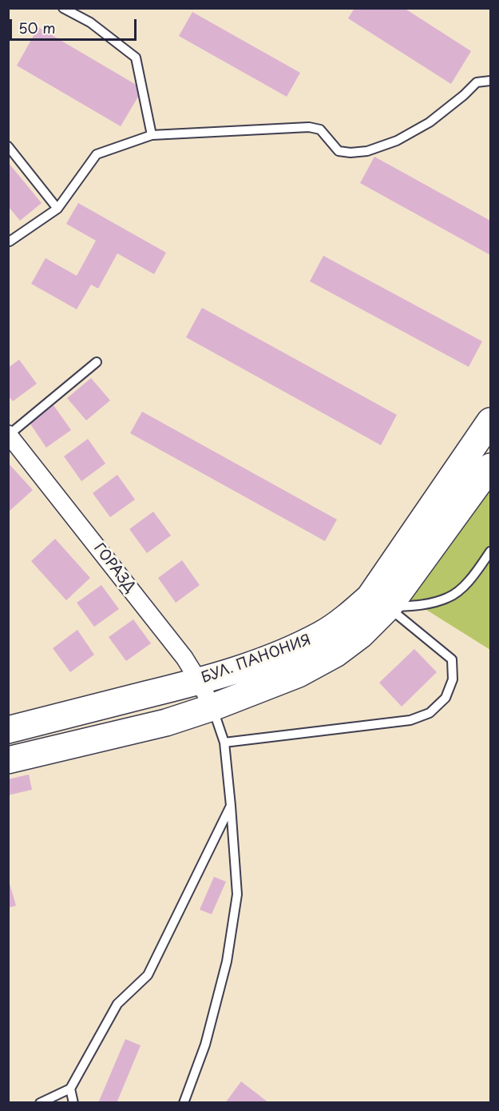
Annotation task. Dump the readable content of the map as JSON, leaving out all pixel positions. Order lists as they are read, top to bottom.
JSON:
{
  "streets": {
    "main road": ["БУЛ. ПАНОНИЯ"],
    "street": ["ГОРАЗД"]
  },
  "crossings": [
    ["ГОРАЗД", "БУЛ. ПАНОНИЯ"]
  ],
  "scale_bar": "50 m"
}
